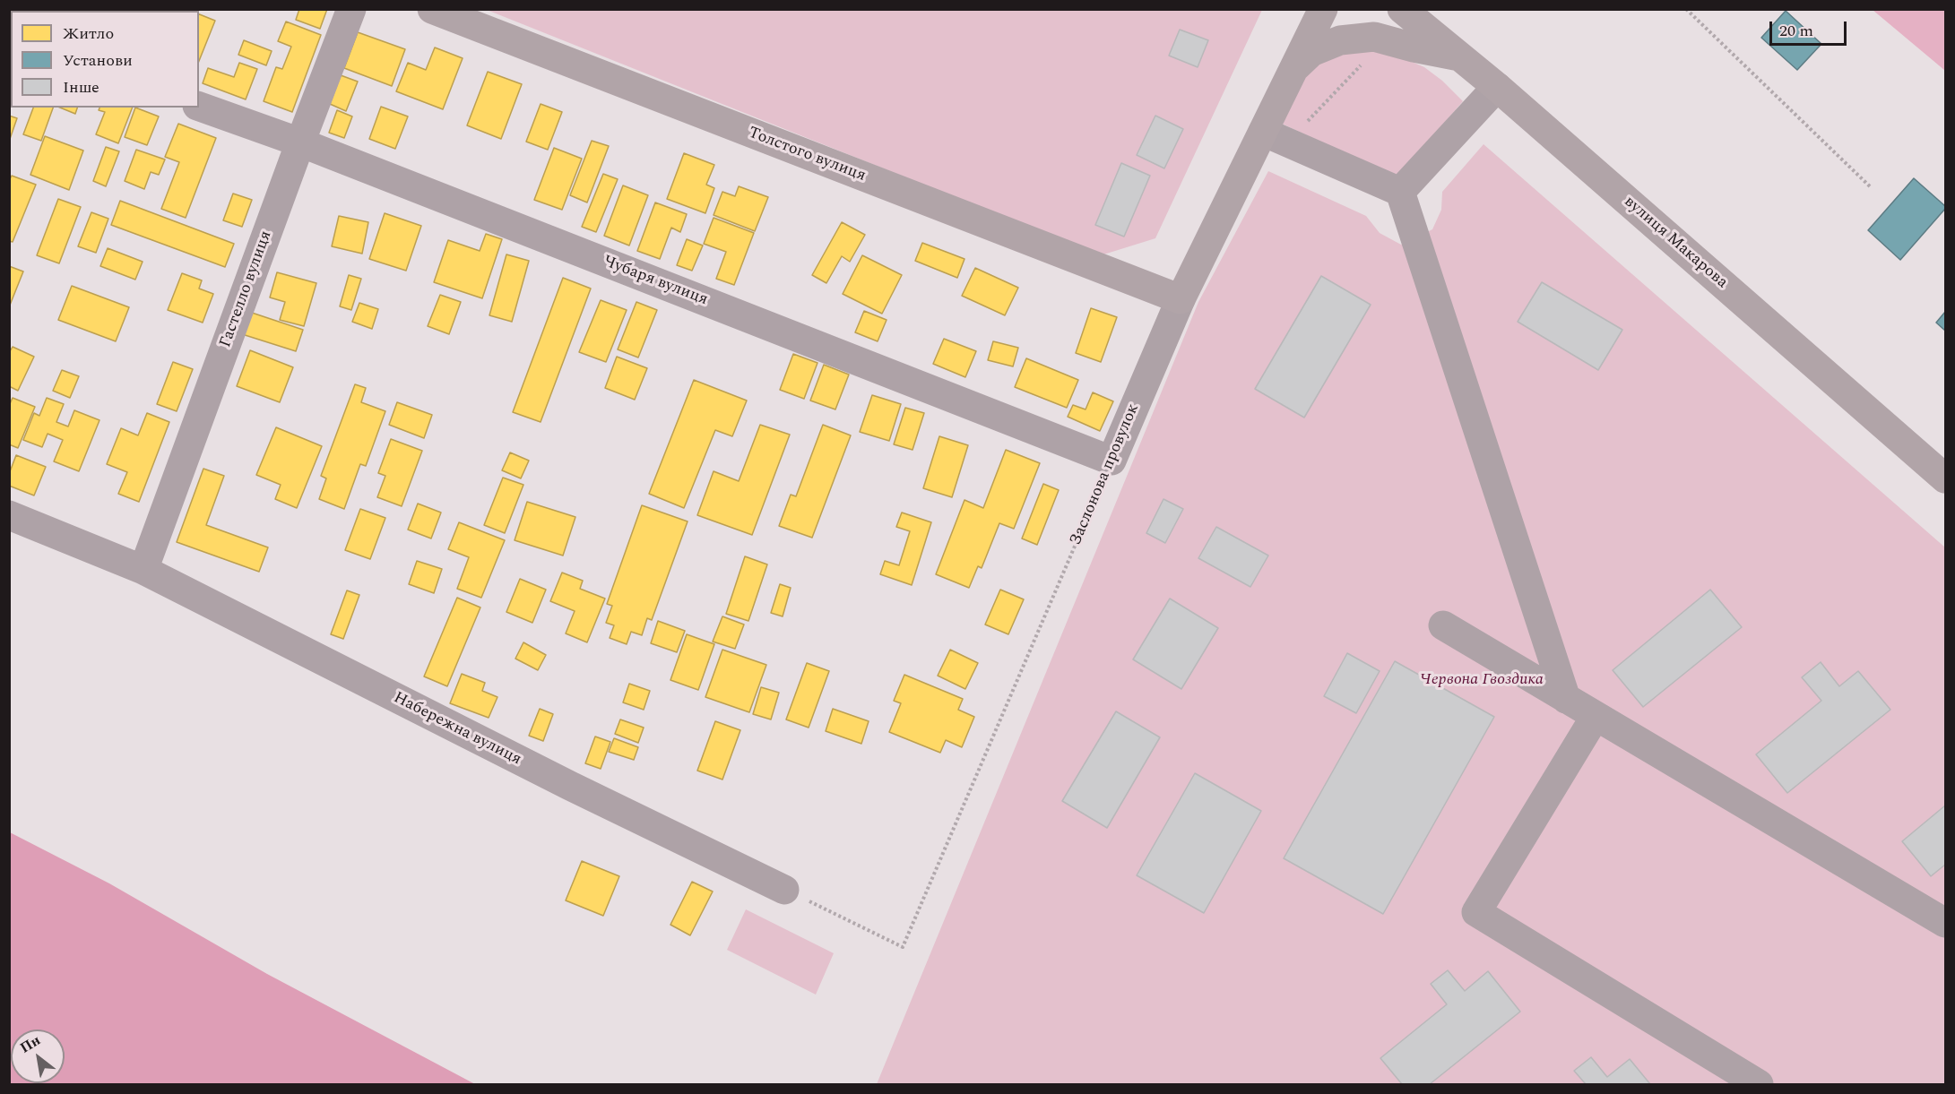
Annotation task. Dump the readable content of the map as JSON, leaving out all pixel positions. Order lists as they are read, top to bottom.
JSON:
{
  "streets": {
    "main road": ["Толстого вулиця", "вулиця Макарова", "Заслонова провулок"],
    "street": ["Чубаря вулиця", "Гастелло вулиця", "Набережна вулиця"]
  },
  "crossings": [
    ["Толстого вулиця", "Заслонова провулок"],
    ["Чубаря вулиця", "Гастелло вулиця"],
    ["Чубаря вулиця", "Заслонова провулок"],
    ["Гастелло вулиця", "Набережна вулиця"],
    ["Заслонова провулок", "Набережна вулиця"]
  ],
  "parks": ["Червона Гвоздика"],
  "legend": ["Житло", "Установи", "Інше"],
  "scale_bar": "20 m",
  "north": "top left"
}
